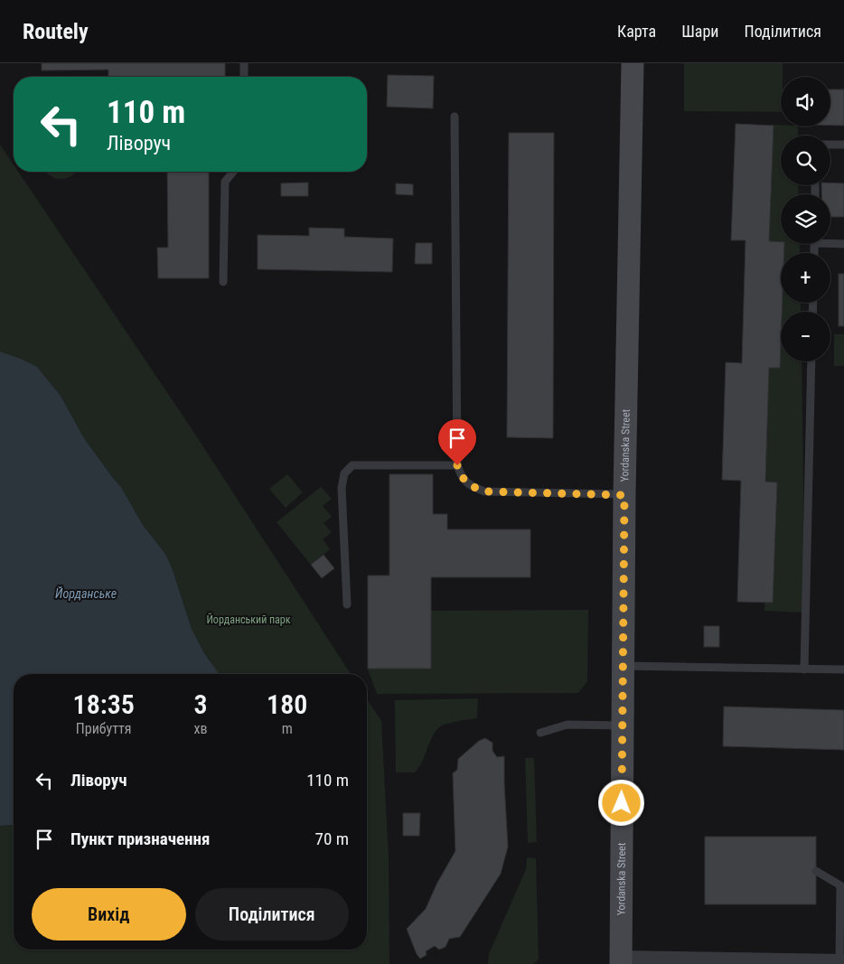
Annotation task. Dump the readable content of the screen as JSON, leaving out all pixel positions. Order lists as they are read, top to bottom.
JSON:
{
  "streets": {
    "main road": ["Yordanska Street"]
  },
  "water": ["Йорданське"],
  "parks": ["Йорданський парк"],
  "page": {
    "header": "Routely",
    "nav": ["Карта", "Шари", "Поділитися"],
    "map_buttons": ["+", "−"],
    "turn": ["110 m", "Ліворуч"],
    "eta": [
      "18:35",
      "Прибуття",
      "3",
      "хв",
      "180",
      "m"
    ],
    "list": [
      {
        "name": "Ліворуч",
        "value": "110 m"
      },
      {
        "name": "Пункт призначення",
        "value": "70 m"
      }
    ],
    "buttons": ["Вихід", "Поділитися"]
  }
}
